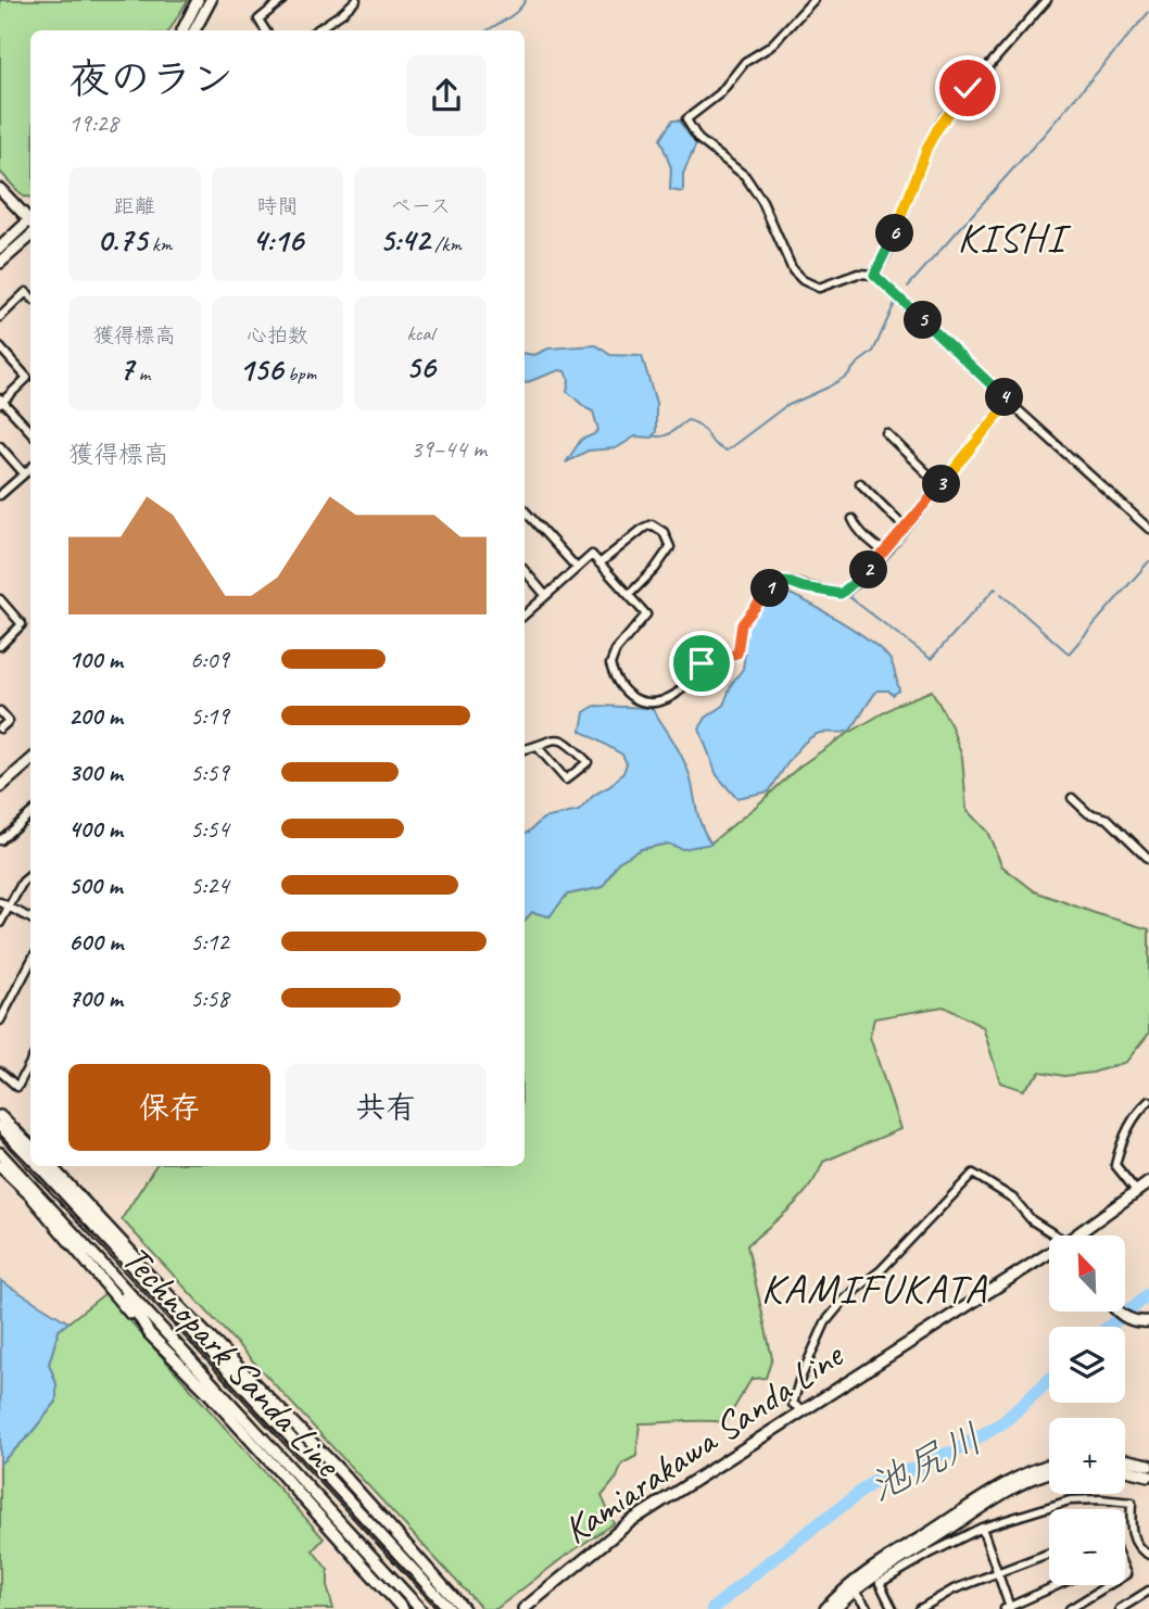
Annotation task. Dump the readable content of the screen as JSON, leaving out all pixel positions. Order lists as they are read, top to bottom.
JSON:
{
  "streets": {
    "main road": ["Technopark Sanda Line", "Kamiarakawa Sanda Line"]
  },
  "districts": ["KISHI", "KAMIFUKATA"],
  "water": ["池尻川"],
  "north": "top left",
  "page": {
    "heading": ["夜のラン", "19:28"],
    "stats": [
      ["距離", "0.75 km"],
      ["時間", "4:16"],
      ["ペース", "5:42 /km"],
      ["獲得標高", "7 m"],
      ["心拍数", "156 bpm"],
      ["kcal", "56"]
    ],
    "pins": [
      "6",
      "5",
      "4",
      "3",
      "2",
      "1"
    ],
    "chart": ["獲得標高", "39–44 m"],
    "list": [
      {
        "name": "100 m",
        "note": "6:09"
      },
      {
        "name": "200 m",
        "note": "5:19"
      },
      {
        "name": "300 m",
        "note": "5:59"
      },
      {
        "name": "400 m",
        "note": "5:54"
      },
      {
        "name": "500 m",
        "note": "5:24"
      },
      {
        "name": "600 m",
        "note": "5:12"
      },
      {
        "name": "700 m",
        "note": "5:58"
      }
    ],
    "buttons": ["保存", "共有"],
    "map_buttons": ["+", "−"]
  }
}
